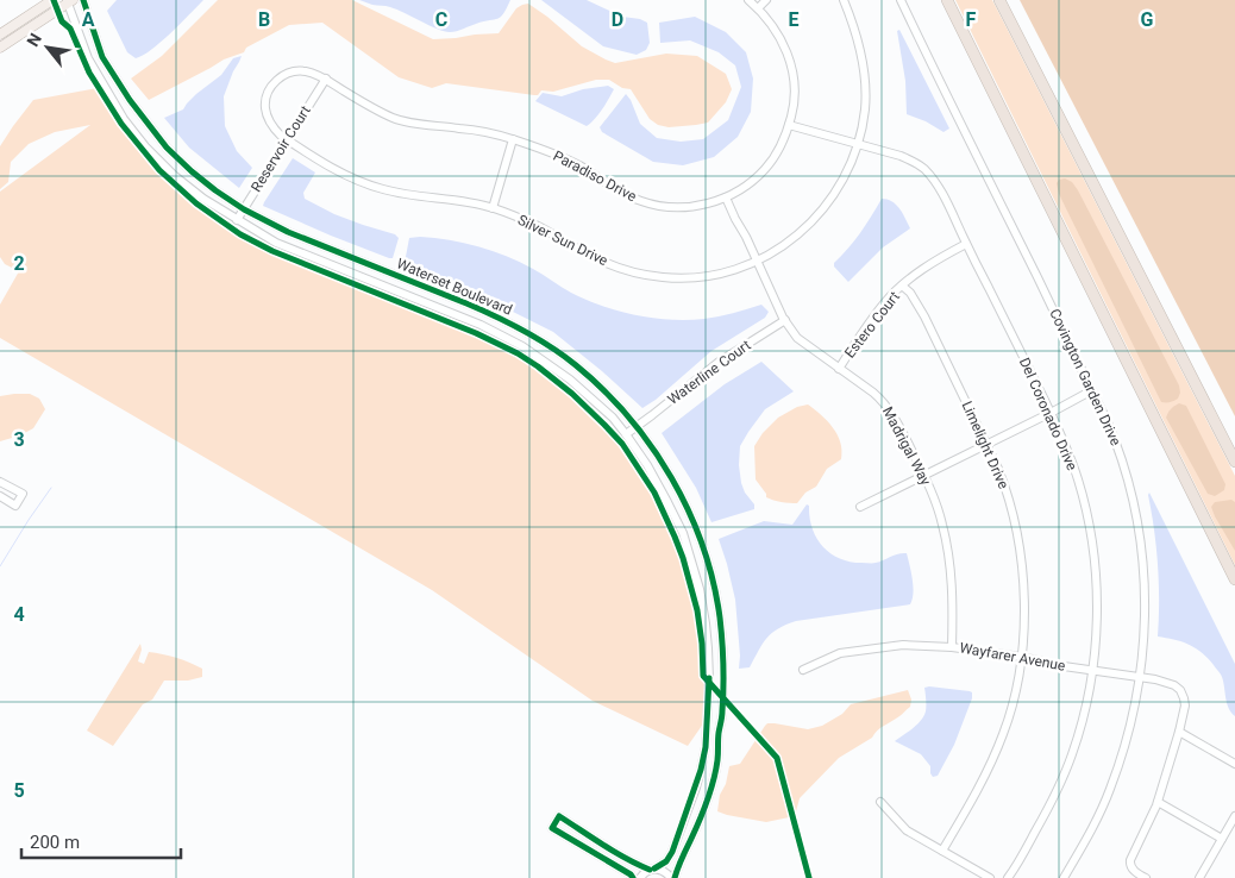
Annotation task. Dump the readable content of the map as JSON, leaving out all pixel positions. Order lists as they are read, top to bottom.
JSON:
{
  "streets": {
    "street": [
      "Reservoir Court",
      "Paradiso Drive",
      "Silver Sun Drive",
      "Waterset Boulevard",
      "Estero Court",
      "Waterline Court",
      "Covington Garden Drive",
      "Del Coronado Drive",
      "Limelight Drive",
      "Madrigal Way",
      "Wayfarer Avenue"
    ]
  },
  "crossings": [
    ["Reservoir Court", "Paradiso Drive"],
    ["Reservoir Court", "Silver Sun Drive"],
    ["Reservoir Court", "Waterset Boulevard"],
    ["Paradiso Drive", "Silver Sun Drive"],
    ["Paradiso Drive", "Del Coronado Drive"],
    ["Paradiso Drive", "Madrigal Way"],
    ["Silver Sun Drive", "Del Coronado Drive"],
    ["Silver Sun Drive", "Madrigal Way"],
    ["Waterset Boulevard", "Waterline Court"],
    ["Estero Court", "Del Coronado Drive"],
    ["Estero Court", "Limelight Drive"],
    ["Estero Court", "Madrigal Way"],
    ["Waterline Court", "Madrigal Way"],
    ["Covington Garden Drive", "Wayfarer Avenue"],
    ["Del Coronado Drive", "Wayfarer Avenue"],
    ["Limelight Drive", "Wayfarer Avenue"],
    ["Madrigal Way", "Wayfarer Avenue"]
  ],
  "scale_bar": "200 m",
  "north": "top left",
  "grid": {
    "columns": [
      "A",
      "B",
      "C",
      "D",
      "E",
      "F",
      "G"
    ],
    "rows": [
      "2",
      "3",
      "4",
      "5"
    ]
  }
}
